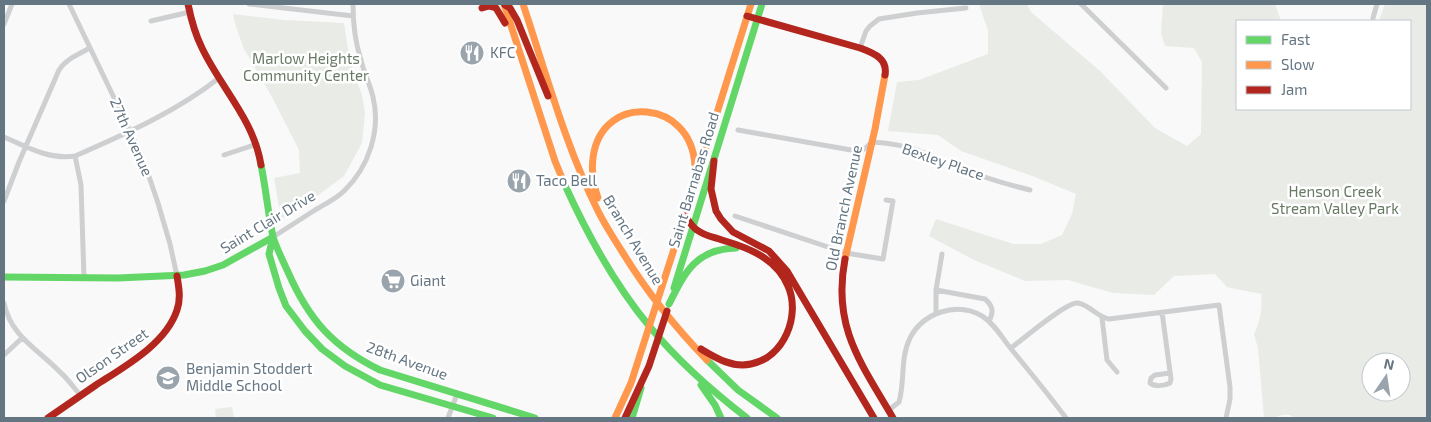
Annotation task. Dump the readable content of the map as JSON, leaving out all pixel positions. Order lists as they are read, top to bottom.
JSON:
{
  "streets": {
    "main road": [
      "Saint Barnabas Road",
      "Old Branch Avenue",
      "Saint Clair Drive",
      "Branch Avenue",
      "Olson Street",
      "28th Avenue"
    ],
    "street": ["27th Avenue", "Bexley Place"]
  },
  "crossings": [
    ["27th Avenue", "Saint Clair Drive"],
    ["27th Avenue", "Olson Street"],
    ["Bexley Place", "Old Branch Avenue"],
    ["Saint Clair Drive", "Olson Street"],
    ["Saint Clair Drive", "28th Avenue"]
  ],
  "parks": ["Marlow Heights Community Center", "Henson Creek Stream Valley Park"],
  "places": {
    "restaurant": ["KFC", "Taco Bell"],
    "supermarket": ["Giant"],
    "school or university": ["Benjamin Stoddert Middle School"]
  },
  "legend": ["Fast", "Slow", "Jam"],
  "north": "top"
}
